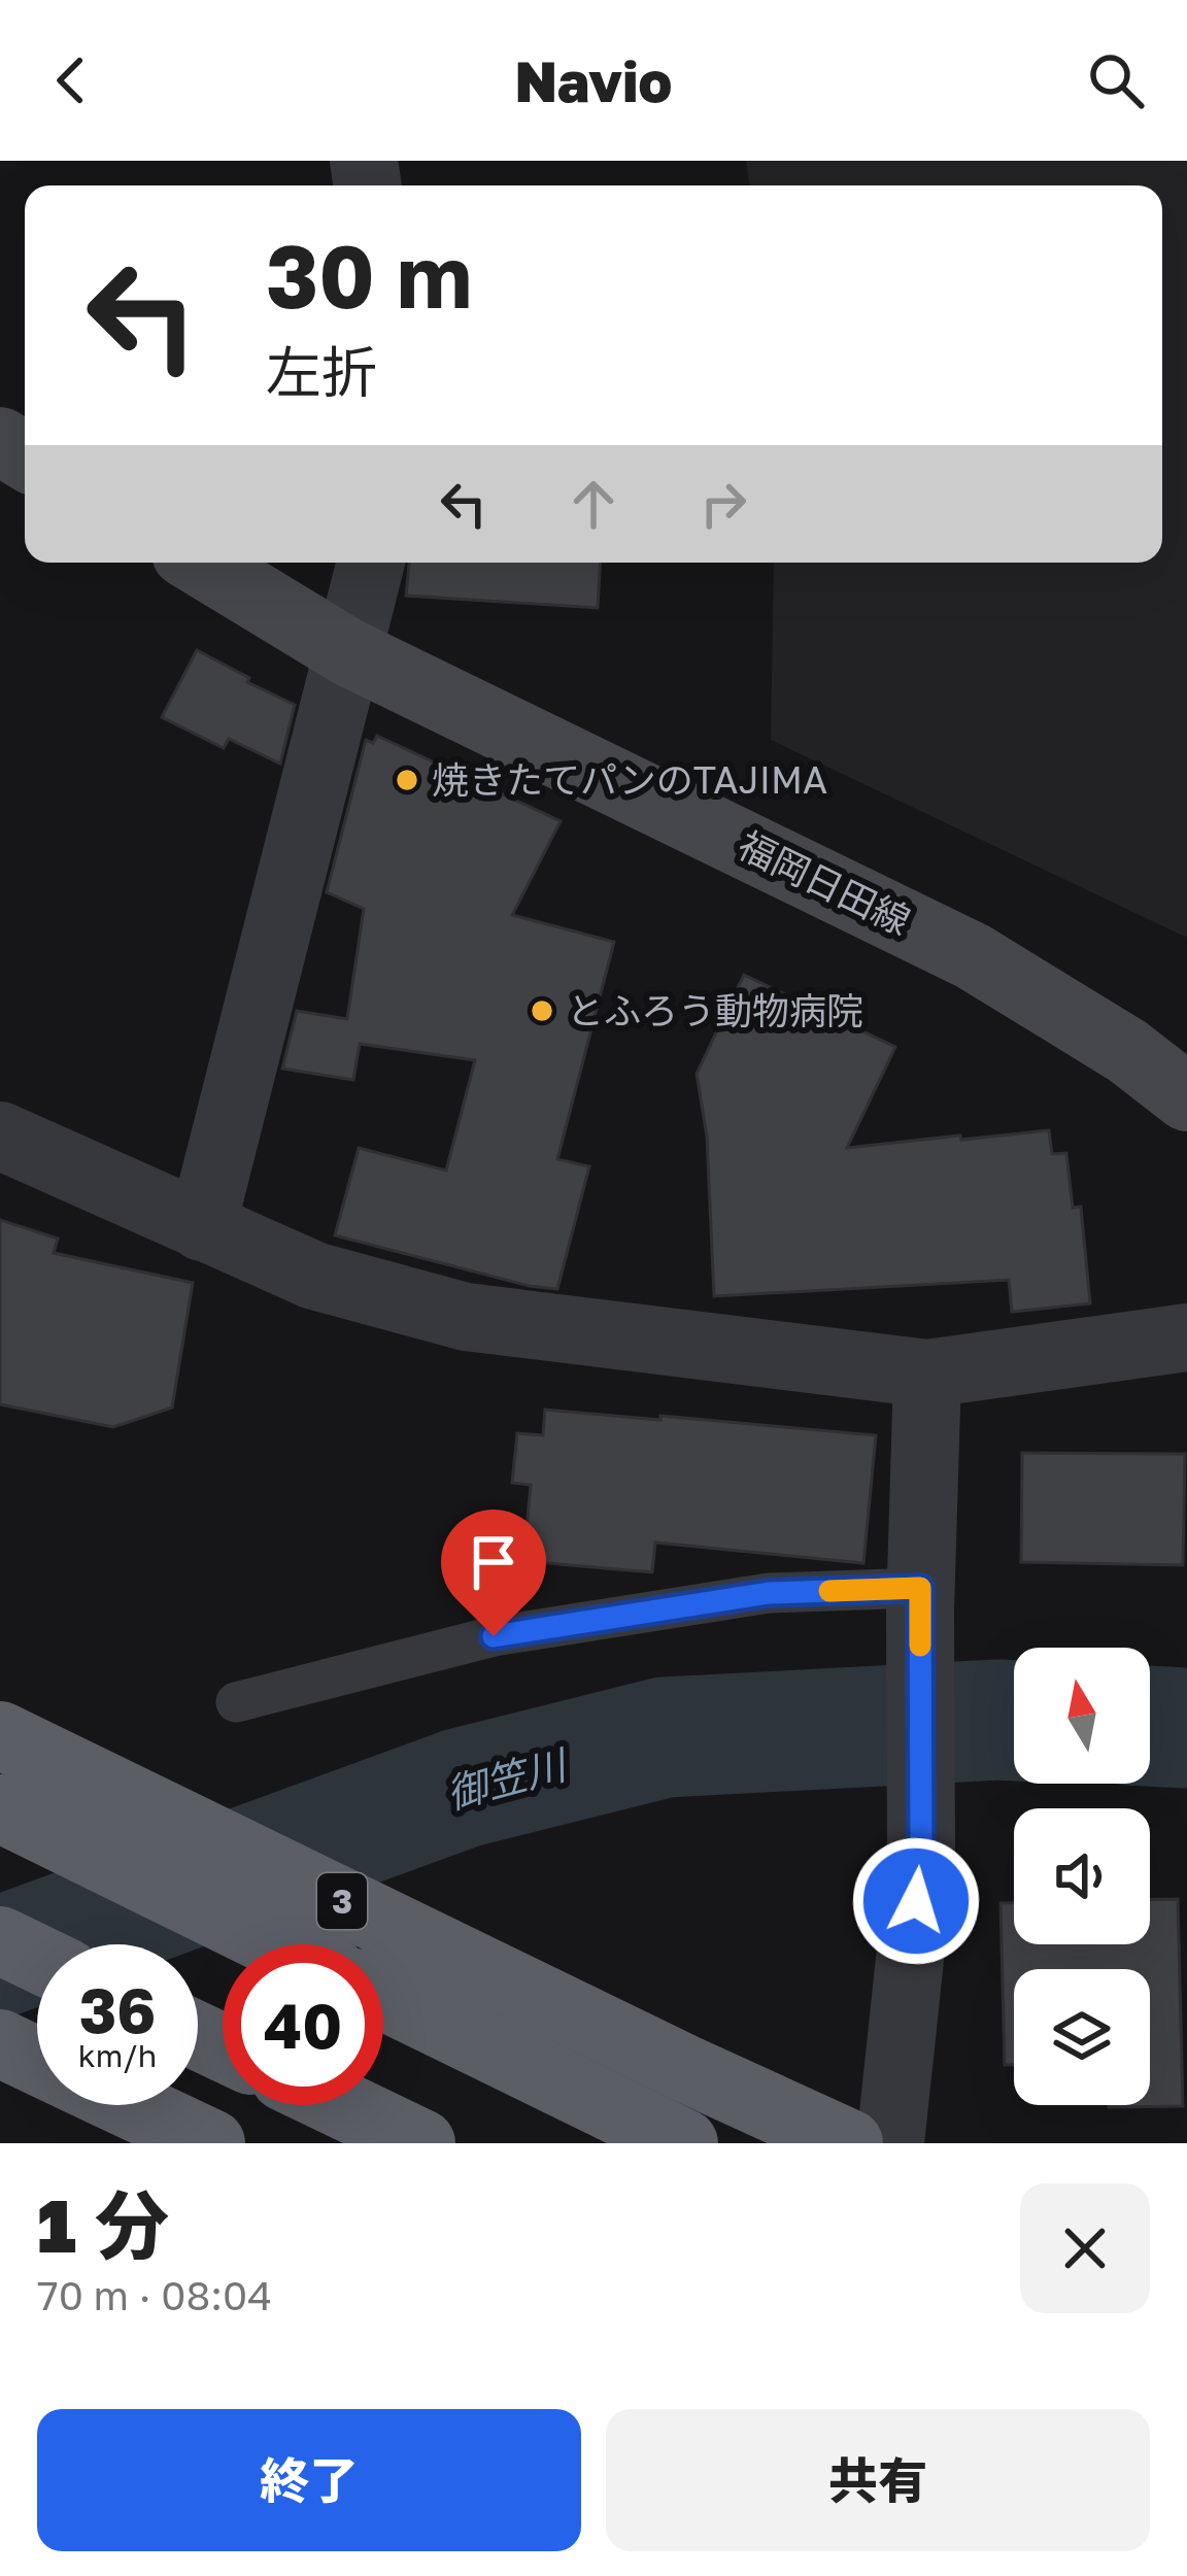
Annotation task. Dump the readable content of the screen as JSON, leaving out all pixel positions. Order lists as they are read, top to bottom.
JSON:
{
  "streets": {
    "highway": ["3"],
    "main road": ["福岡日田線"]
  },
  "water": ["御笠川"],
  "places": ["焼きたてパンのTAJIMA", "とふろう動物病院"],
  "north": "top",
  "page": {
    "header": "Navio",
    "turn": ["30 m", "左折"],
    "speed": "36 km/h",
    "limit": "40",
    "heading": ["1 分", "70 m · 08:04"],
    "buttons": ["終了", "共有"]
  }
}
